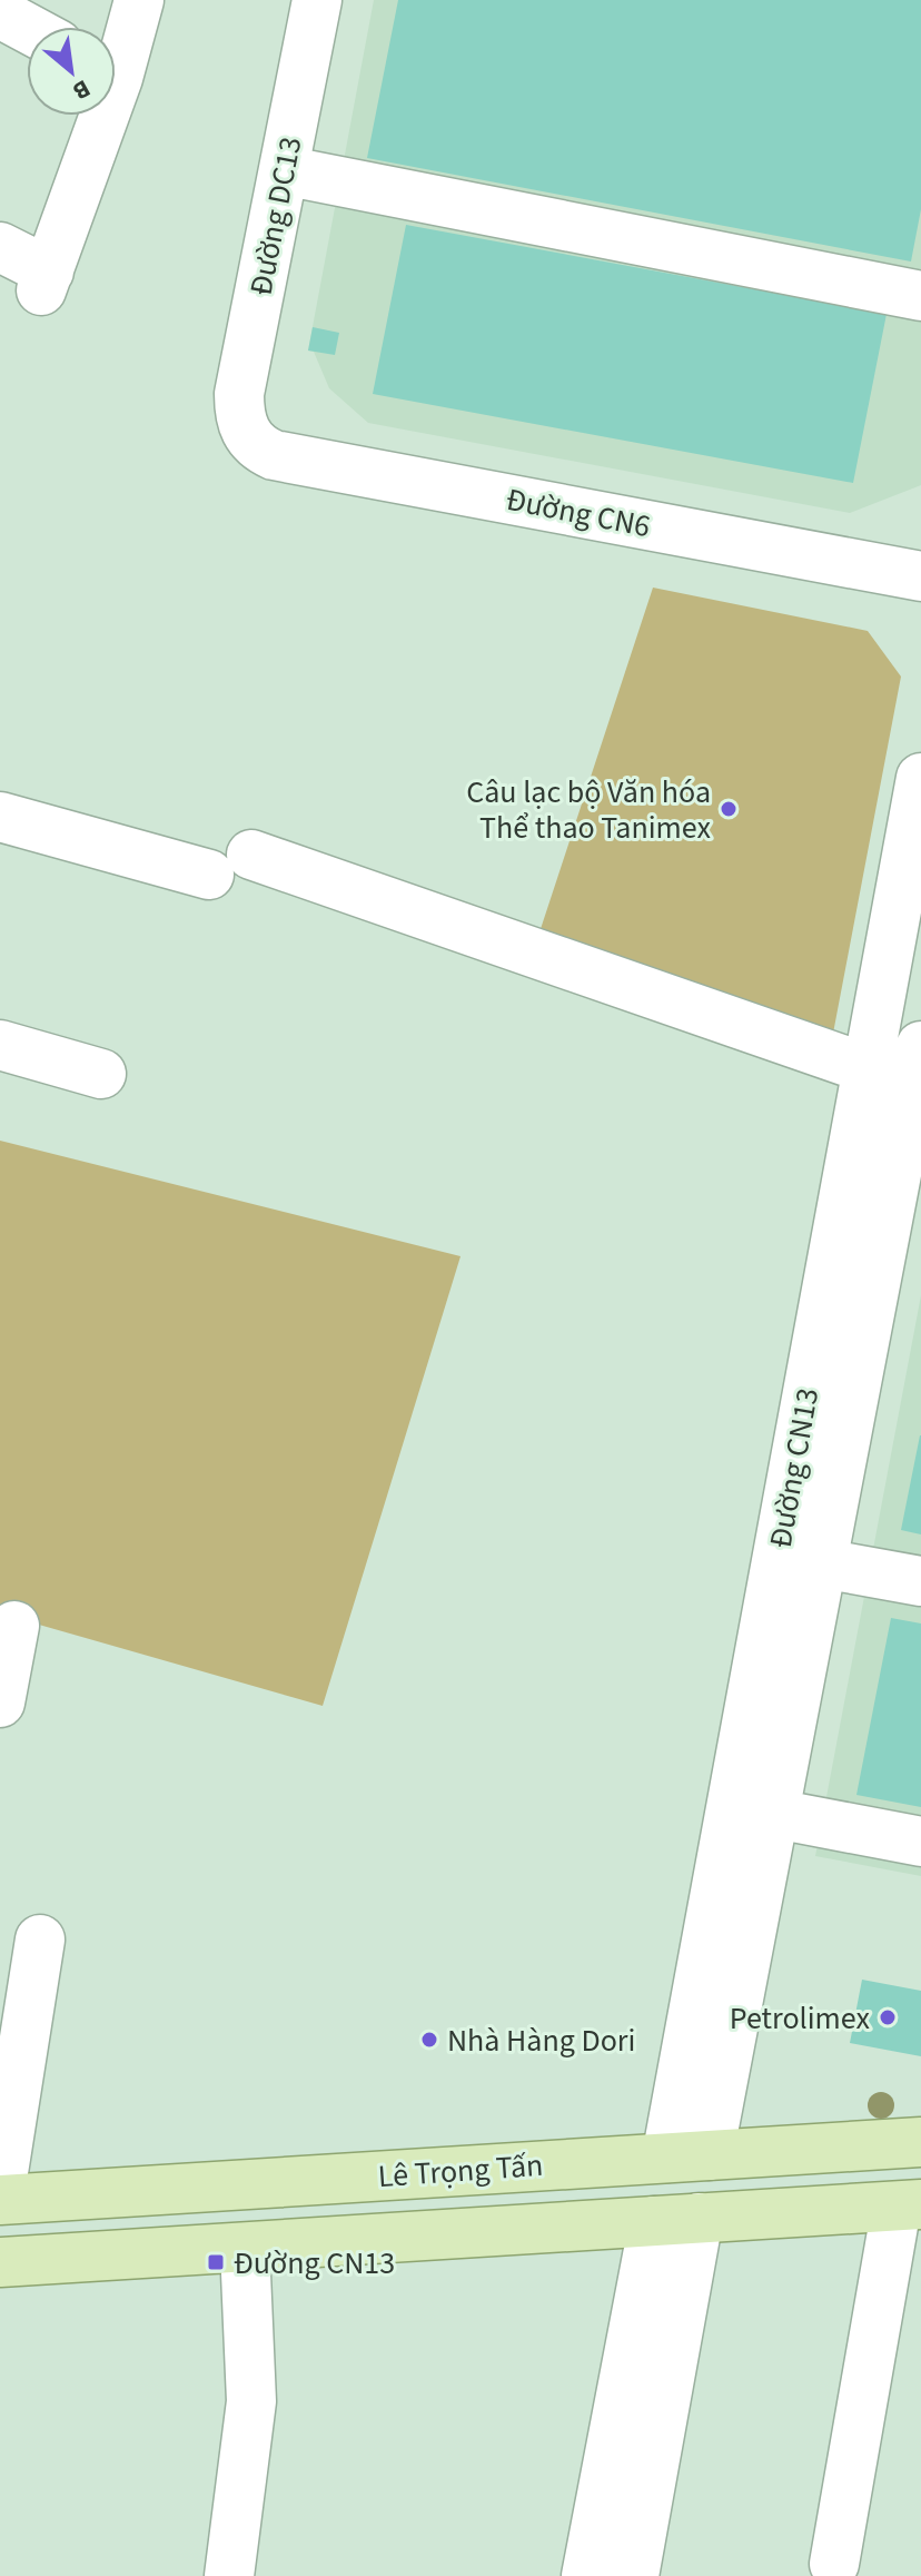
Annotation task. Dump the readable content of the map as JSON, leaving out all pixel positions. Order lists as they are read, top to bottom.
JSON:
{
  "streets": {
    "main road": ["Lê Trọng Tấn"],
    "street": ["Đường DC13", "Đường CN6", "Đường CN13"]
  },
  "crossings": [
    ["Đường DC13", "Đường CN6"],
    ["Đường CN13", "Lê Trọng Tấn"]
  ],
  "places": {
    "other": ["Câu lạc bộ Văn hóa Thể thao Tanimex", "Petrolimex", "Nhà Hàng Dori"],
    "transit": ["Đường CN13"]
  },
  "north": "bottom right"
}
